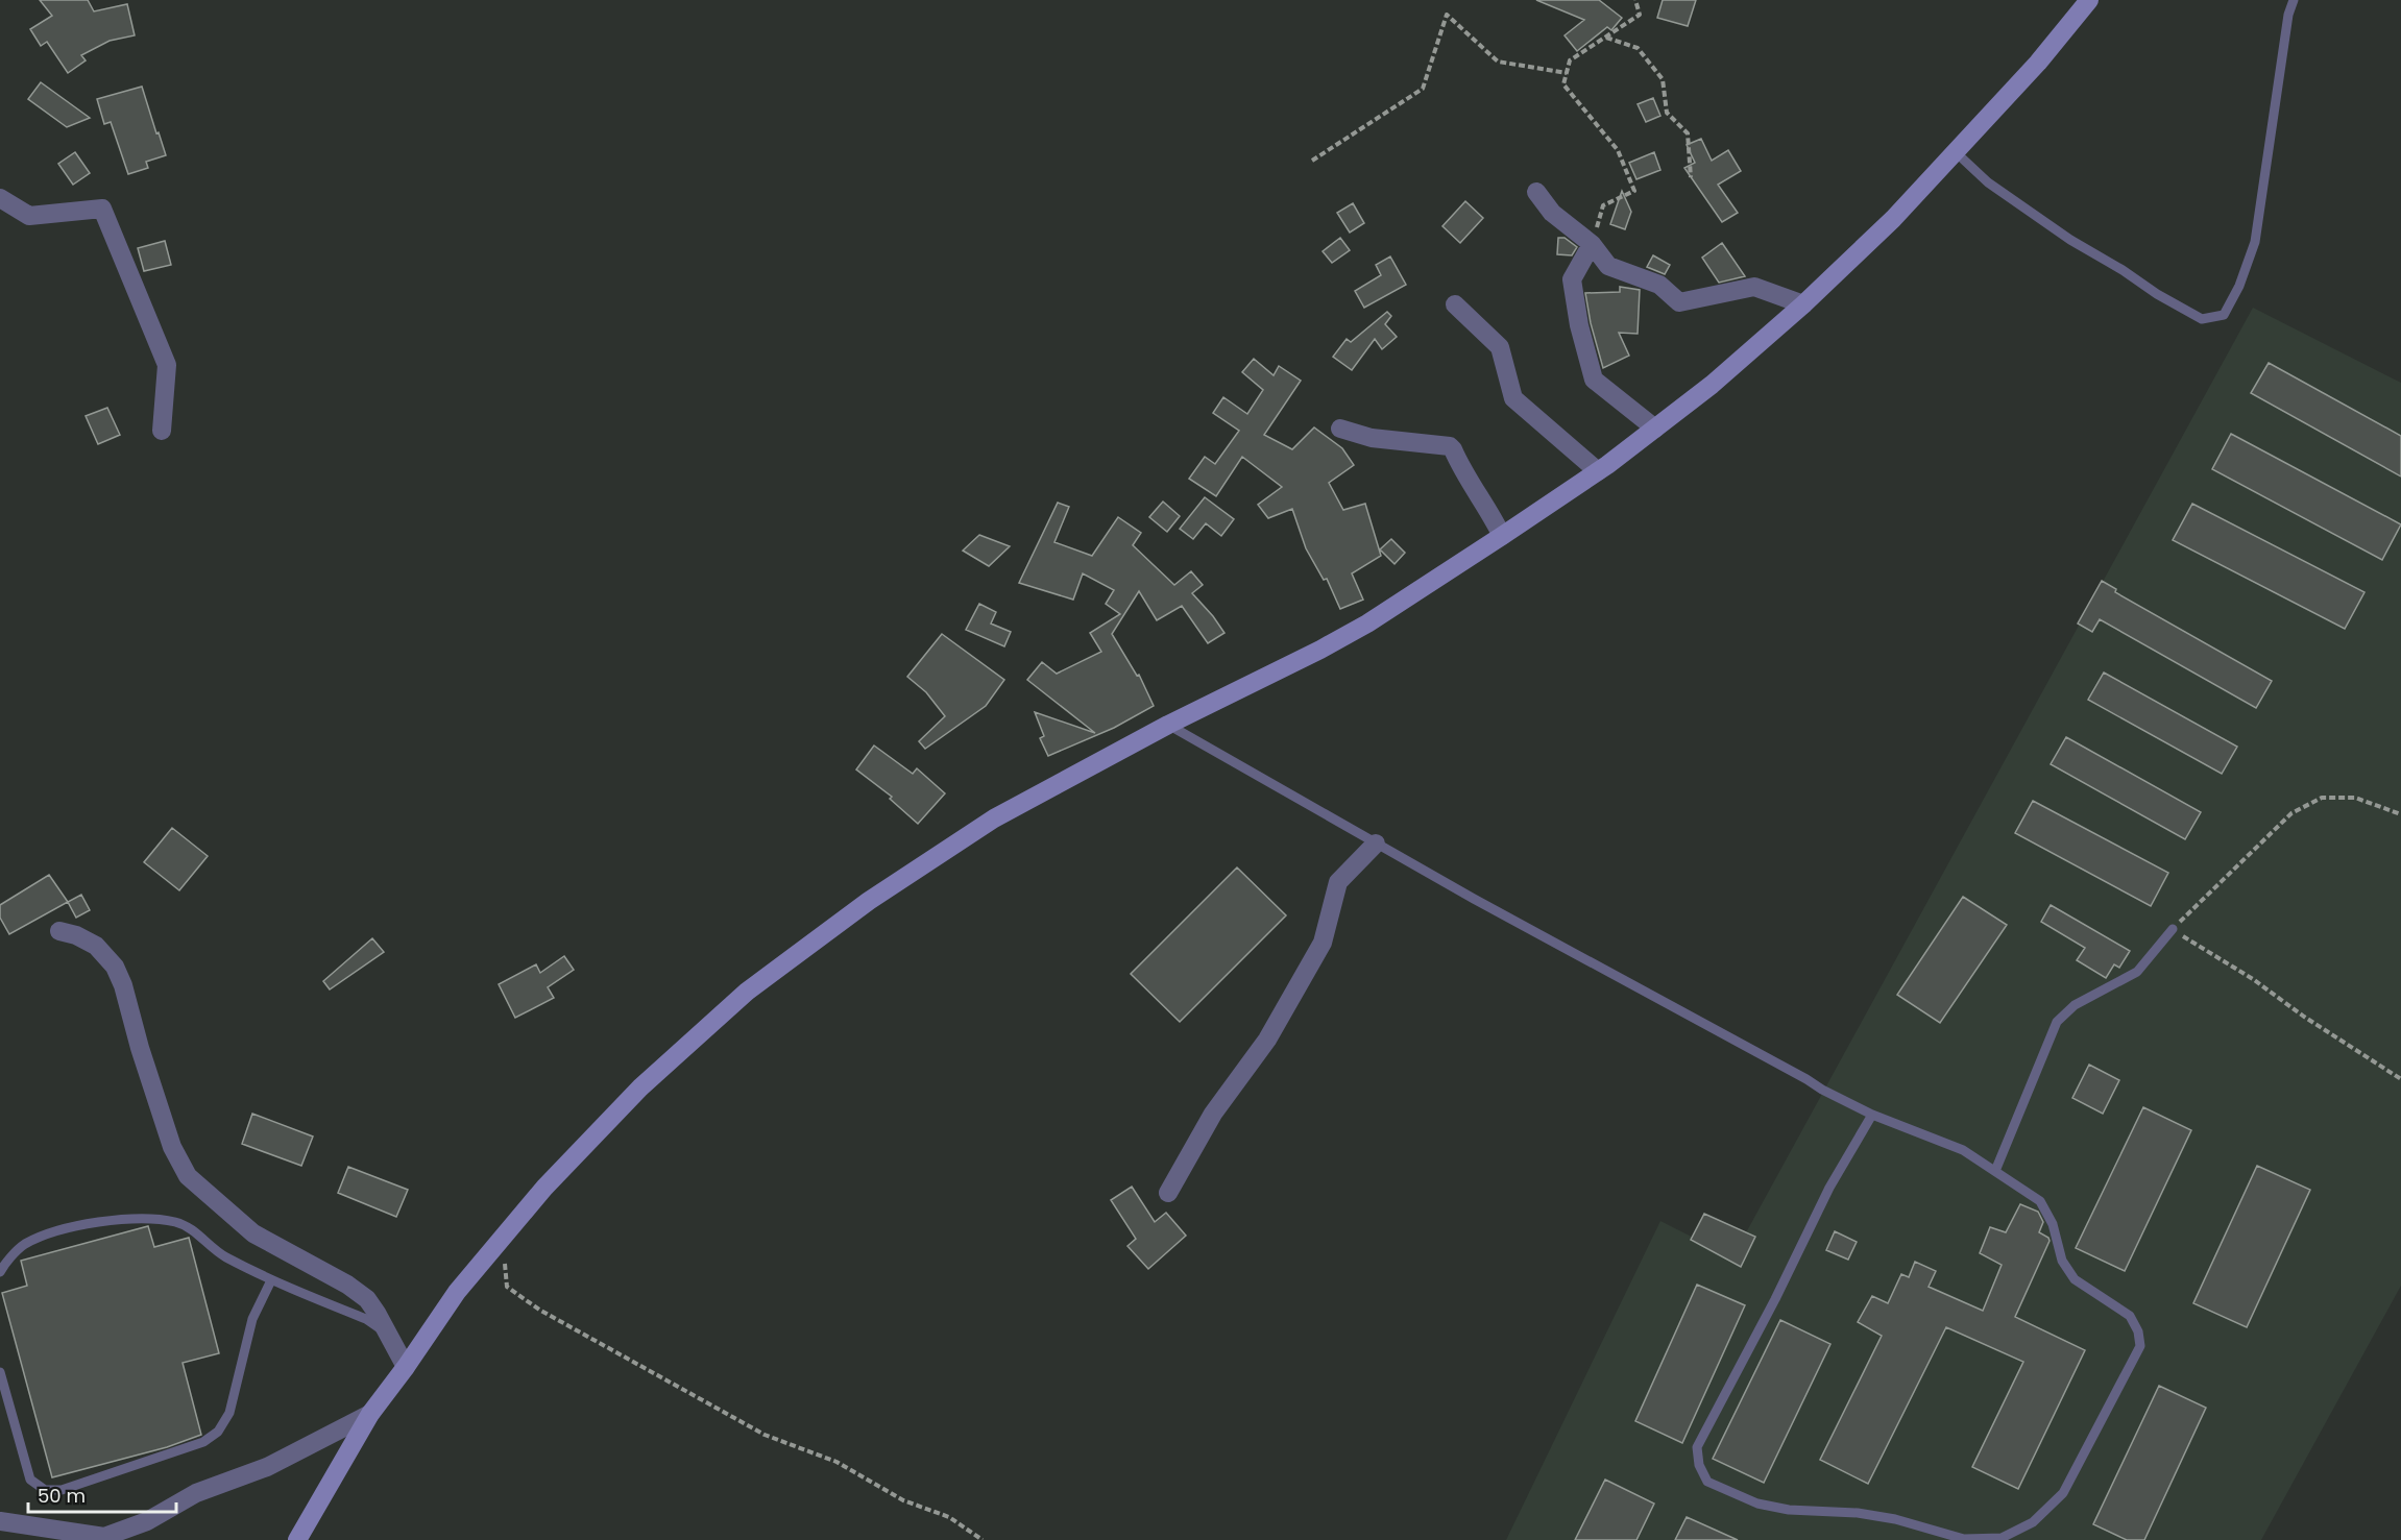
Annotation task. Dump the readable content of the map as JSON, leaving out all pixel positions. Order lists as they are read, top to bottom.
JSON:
{
  "scale_bar": "50 m"
}
